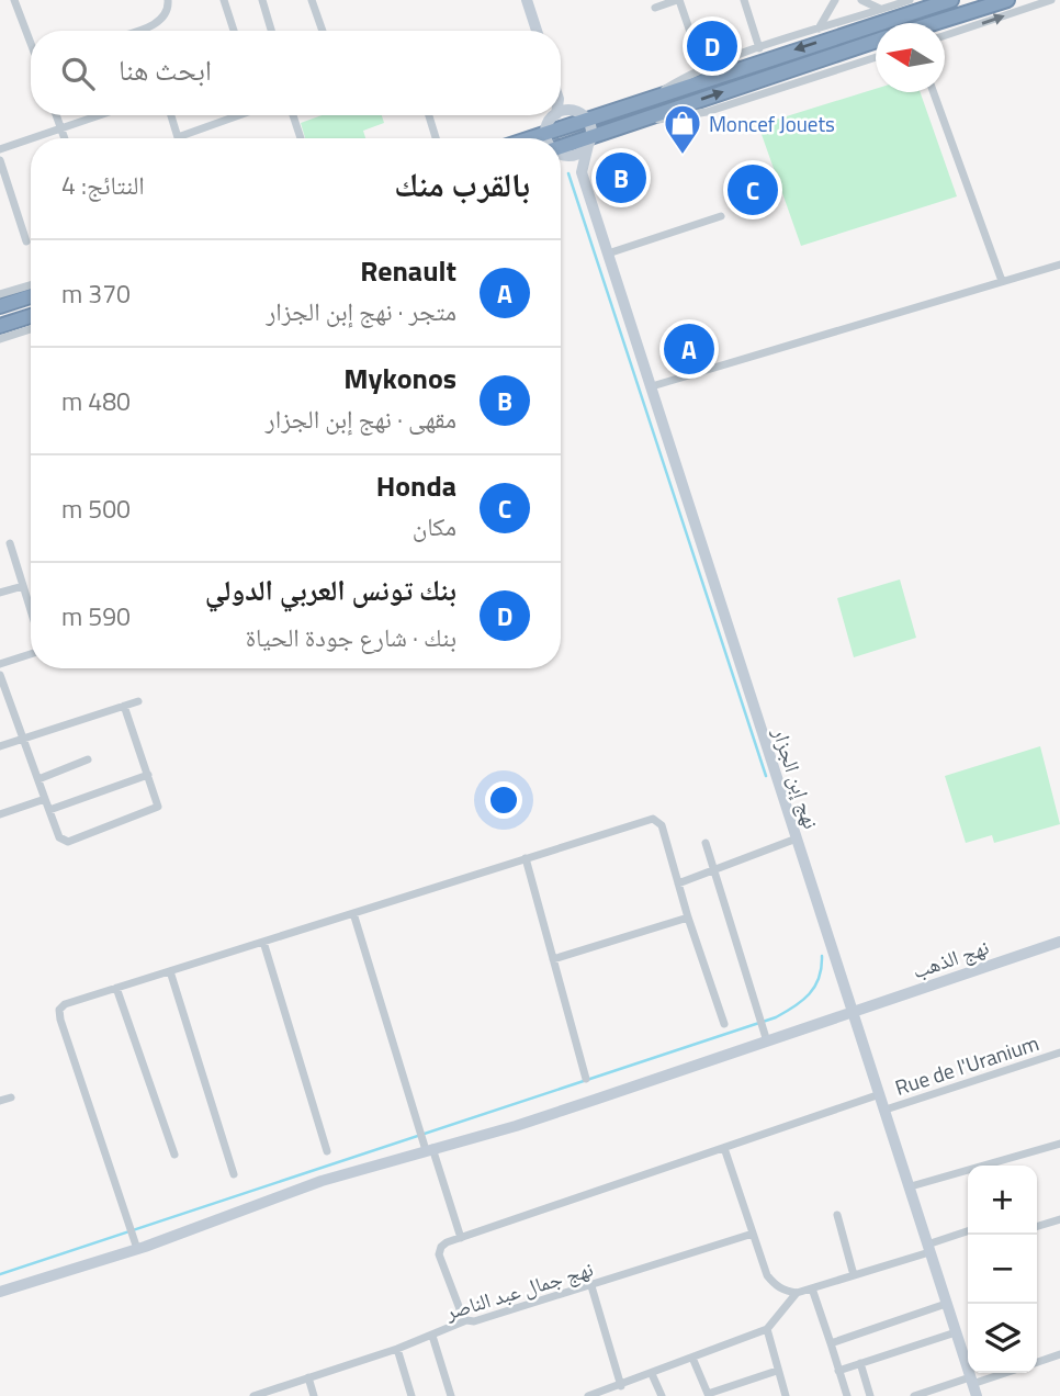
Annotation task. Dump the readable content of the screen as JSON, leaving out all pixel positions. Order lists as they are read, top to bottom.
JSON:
{
  "streets": {
    "street": [
      "نهج إبن الجزار",
      "نهج الذهب",
      "Rue de l'Uranium",
      "نهج جمال عبد الناصر"
    ]
  },
  "crossings": [
    ["نهج إبن الجزار", "نهج الذهب"],
    ["نهج إبن الجزار", "Rue de l'Uranium"]
  ],
  "places": {
    "shop": ["Moncef Jouets"]
  },
  "north": "left",
  "page": {
    "pins": [
      "D",
      "B",
      "C",
      "A"
    ],
    "search": "ابحث هنا",
    "heading": ["بالقرب منك", "النتائج: 4"],
    "list": [
      {
        "mark": "A",
        "name": "Renault",
        "note": "متجر · نهج إبن الجزار",
        "value": "370 m"
      },
      {
        "mark": "B",
        "name": "Mykonos",
        "note": "مقهى · نهج إبن الجزار",
        "value": "480 m"
      },
      {
        "mark": "C",
        "name": "Honda",
        "note": "مكان",
        "value": "500 m"
      },
      {
        "mark": "D",
        "name": "بنك تونس العربي الدولي",
        "note": "بنك · شارع جودة الحياة",
        "value": "590 m"
      }
    ],
    "map_buttons": ["+", "−"]
  }
}
